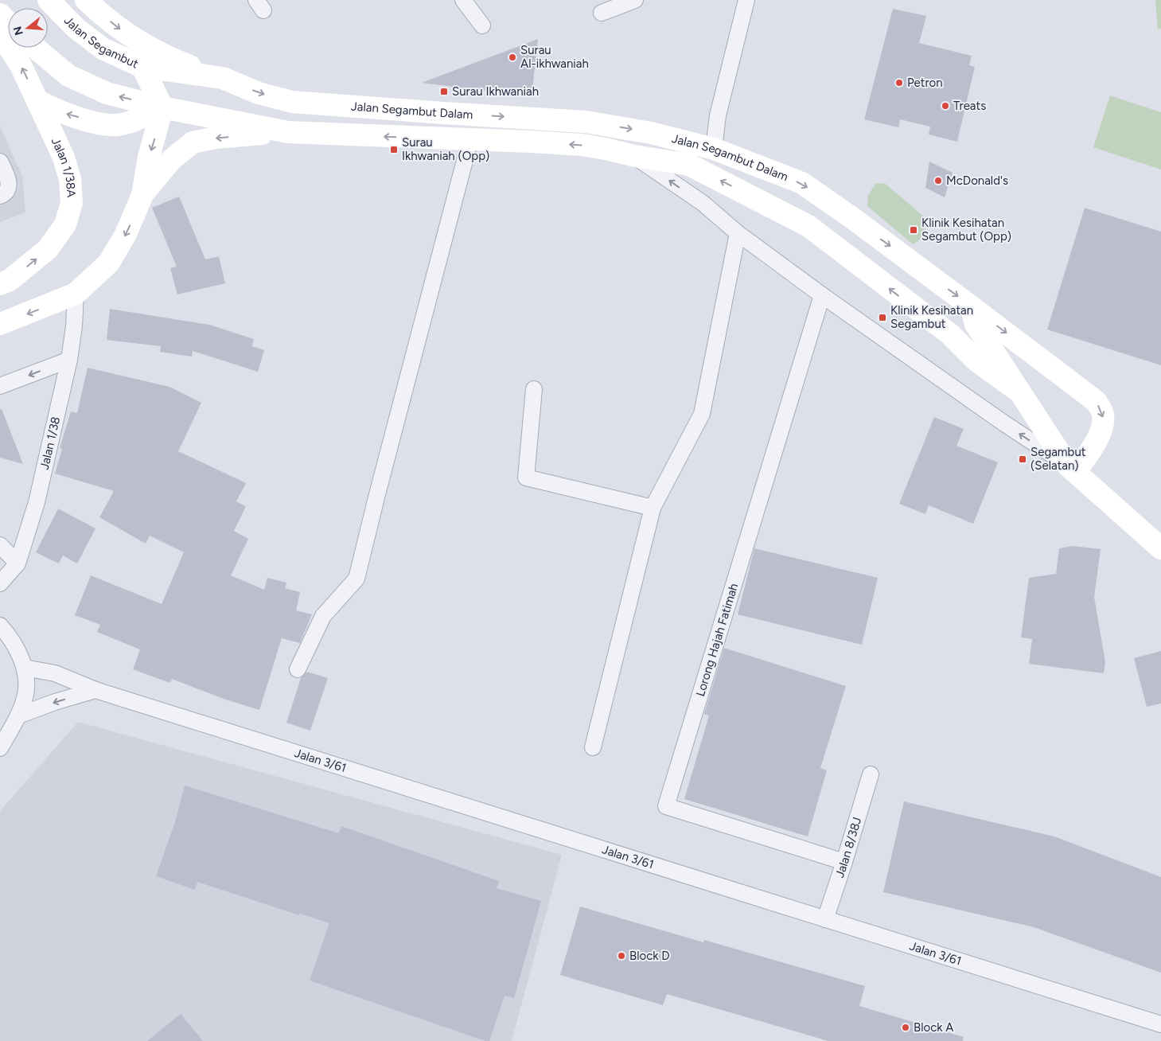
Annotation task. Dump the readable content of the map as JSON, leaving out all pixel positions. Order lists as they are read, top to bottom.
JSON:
{
  "streets": {
    "street": [
      "Jalan Segambut",
      "Jalan Segambut Dalam",
      "Jalan 1/38A",
      "Jalan 1/38",
      "Lorong Hajah Fatimah",
      "Jalan 3/61",
      "Jalan 8/38J"
    ]
  },
  "crossings": [
    ["Jalan Segambut", "Jalan Segambut Dalam"],
    ["Lorong Hajah Fatimah", "Jalan 8/38J"],
    ["Jalan 3/61", "Jalan 8/38J"]
  ],
  "places": {
    "other": [
      "Surau Al-ikhwaniah",
      "Petron",
      "Treats",
      "McDonald's",
      "Block D",
      "Block A"
    ],
    "transit": [
      "Surau Ikhwaniah",
      "Surau Ikhwaniah (Opp)",
      "Klinik Kesihatan Segambut (Opp)",
      "Klinik Kesihatan Segambut",
      "Segambut (Selatan)"
    ]
  },
  "north": "left"
}
